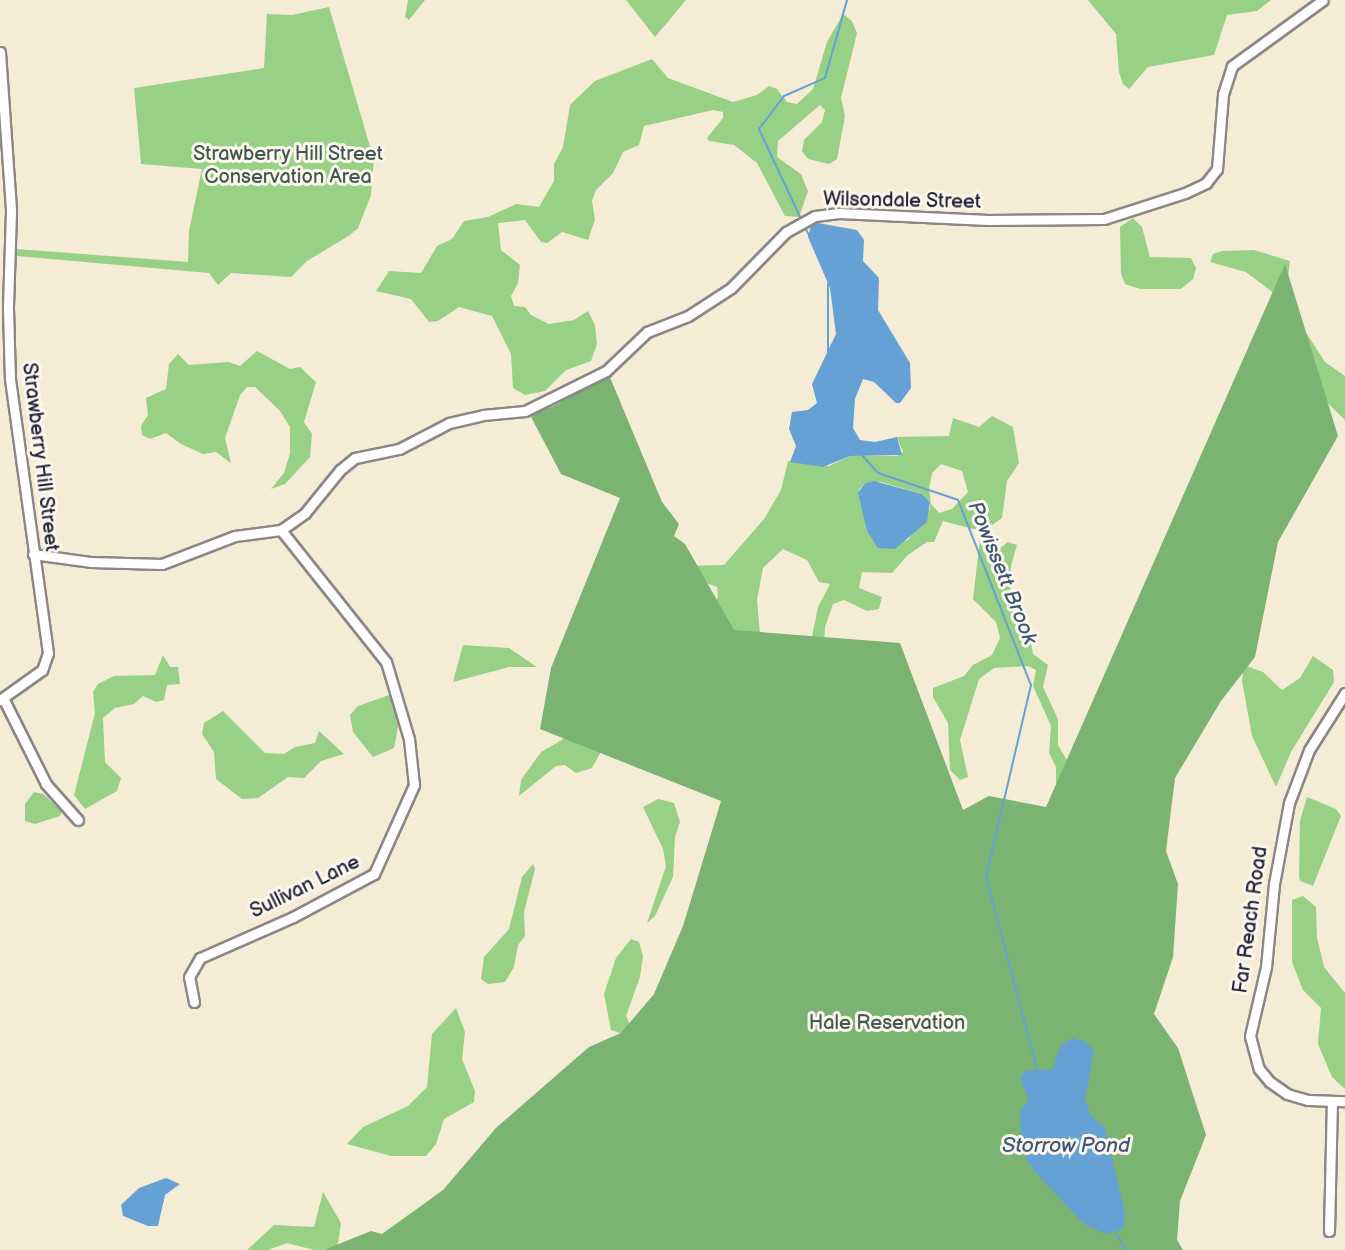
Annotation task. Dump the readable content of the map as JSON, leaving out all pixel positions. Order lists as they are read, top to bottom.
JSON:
{
  "streets": {
    "street": [
      "Wilsondale Street",
      "Strawberry Hill Street",
      "Sullivan Lane",
      "Far Reach Road"
    ]
  },
  "crossings": [
    ["Wilsondale Street", "Strawberry Hill Street"],
    ["Wilsondale Street", "Sullivan Lane"]
  ],
  "water": ["Powissett Brook", "Storrow Pond"],
  "parks": ["Strawberry Hill Street Conservation Area", "Hale Reservation"]
}
